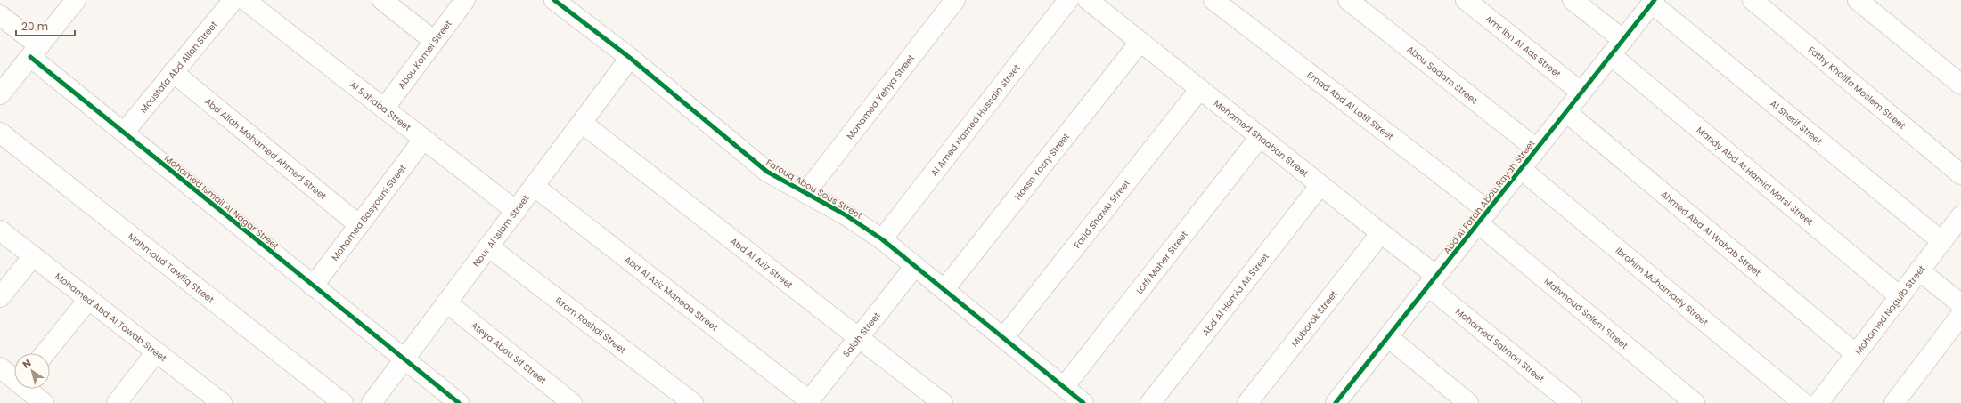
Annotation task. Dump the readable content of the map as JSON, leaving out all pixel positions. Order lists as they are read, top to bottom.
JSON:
{
  "streets": {
    "street": [
      "Amr Ibn Al Aas Street",
      "Abou Kamel Street",
      "Moustafa Abd Allah Street",
      "Abou Sadam Street",
      "Fathy Khalifa Moslem Street",
      "Mohamed Yehya Street",
      "Al Sahaba Street",
      "Emad Abd Al Latif Street",
      "Al Amed Hamed Hussain Street",
      "Al Sherif Street",
      "Mohamed Shaaban Street",
      "Abd Allah Mohamed Ahmed Street",
      "Hassn Yosry Street",
      "Mandy Abd Al Hamid Morsi Street",
      "Farouq Abou Sous Street",
      "Abd Al Fatah Abou Rayah Street",
      "Mohamed Ismail Al Nagar Street",
      "Mohamed Basyouni Street",
      "Farid Shawki Street",
      "Nour Al Islam Street",
      "Ahmed Abd Al Wahab Street",
      "Lotfi Maher Street",
      "Abd Al Aziz Street",
      "Mahmoud Tawfiq Street",
      "Ibrahim Mohamady Street",
      "Abd Al Aziz Maneaa Street",
      "Abd Al Hamid Ali Street",
      "Mohamed Naguib Street",
      "Mahmoud Salem Street",
      "Mohamed Abd Al Tawab Street",
      "Mubarak Street",
      "Ikram Roshdi Street",
      "Salah Street",
      "Mohamed Salman Street",
      "Ateya Abou Sif Street"
    ]
  },
  "crossings": [
    ["Amr Ibn Al Aas Street", "Abd Al Fatah Abou Rayah Street"],
    ["Abou Kamel Street", "Al Sahaba Street"],
    ["Moustafa Abd Allah Street", "Abd Allah Mohamed Ahmed Street"],
    ["Moustafa Abd Allah Street", "Mohamed Ismail Al Nagar Street"],
    ["Abou Sadam Street", "Abd Al Fatah Abou Rayah Street"],
    ["Mohamed Yehya Street", "Farouq Abou Sous Street"],
    ["Al Sahaba Street", "Mohamed Basyouni Street"],
    ["Al Sahaba Street", "Nour Al Islam Street"],
    ["Emad Abd Al Latif Street", "Abd Al Fatah Abou Rayah Street"],
    ["Emad Abd Al Latif Street", "Mahmoud Salem Street"],
    ["Al Amed Hamed Hussain Street", "Farouq Abou Sous Street"],
    ["Al Sherif Street", "Abd Al Fatah Abou Rayah Street"],
    ["Al Sherif Street", "Mohamed Naguib Street"],
    ["Mohamed Shaaban Street", "Hassn Yosry Street"],
    ["Mohamed Shaaban Street", "Abd Al Fatah Abou Rayah Street"],
    ["Mohamed Shaaban Street", "Farid Shawki Street"],
    ["Mohamed Shaaban Street", "Lotfi Maher Street"],
    ["Mohamed Shaaban Street", "Abd Al Hamid Ali Street"],
    ["Mohamed Shaaban Street", "Mubarak Street"],
    ["Mohamed Shaaban Street", "Mohamed Salman Street"],
    ["Abd Allah Mohamed Ahmed Street", "Mohamed Basyouni Street"],
    ["Hassn Yosry Street", "Farouq Abou Sous Street"],
    ["Mandy Abd Al Hamid Morsi Street", "Abd Al Fatah Abou Rayah Street"],
    ["Mandy Abd Al Hamid Morsi Street", "Mohamed Naguib Street"],
    ["Farouq Abou Sous Street", "Farid Shawki Street"],
    ["Farouq Abou Sous Street", "Nour Al Islam Street"],
    ["Farouq Abou Sous Street", "Lotfi Maher Street"],
    ["Farouq Abou Sous Street", "Salah Street"],
    ["Abd Al Fatah Abou Rayah Street", "Ahmed Abd Al Wahab Street"],
    ["Abd Al Fatah Abou Rayah Street", "Ibrahim Mohamady Street"],
    ["Abd Al Fatah Abou Rayah Street", "Mahmoud Salem Street"],
    ["Abd Al Fatah Abou Rayah Street", "Mohamed Salman Street"],
    ["Mohamed Ismail Al Nagar Street", "Mohamed Basyouni Street"],
    ["Mohamed Ismail Al Nagar Street", "Nour Al Islam Street"],
    ["Nour Al Islam Street", "Abd Al Aziz Street"],
    ["Nour Al Islam Street", "Abd Al Aziz Maneaa Street"],
    ["Nour Al Islam Street", "Ikram Roshdi Street"],
    ["Nour Al Islam Street", "Ateya Abou Sif Street"],
    ["Ahmed Abd Al Wahab Street", "Mohamed Naguib Street"],
    ["Abd Al Aziz Street", "Salah Street"],
    ["Abd Al Aziz Maneaa Street", "Salah Street"]
  ],
  "scale_bar": "20 m",
  "north": "top left"
}
